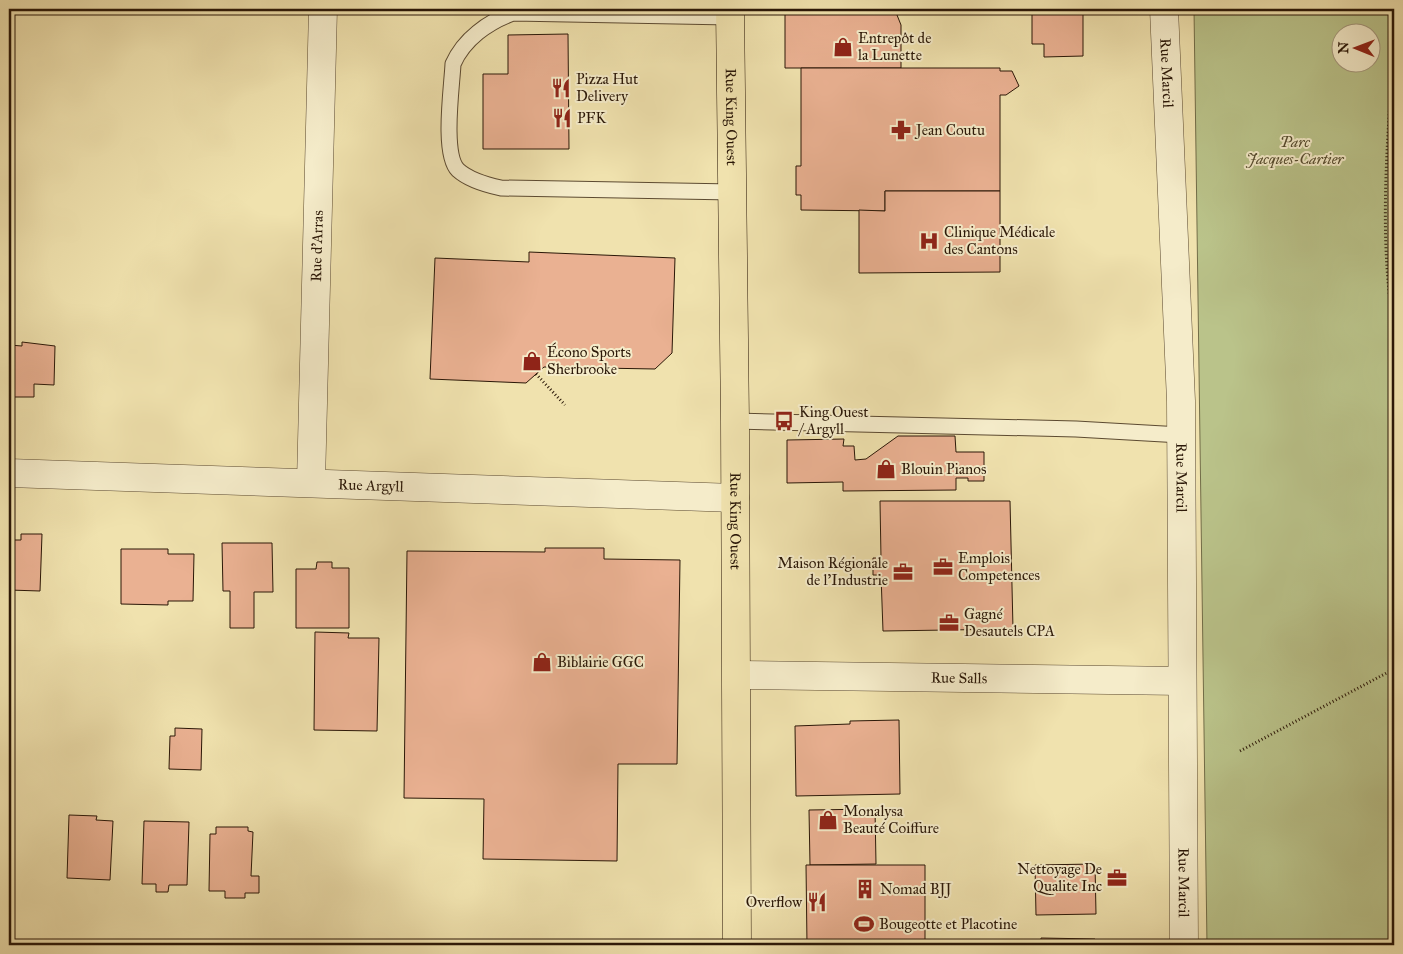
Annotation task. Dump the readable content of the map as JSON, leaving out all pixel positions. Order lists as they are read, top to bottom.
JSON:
{
  "streets": {
    "main road": ["Rue King Ouest"],
    "street": [
      "Rue Marcil",
      "Rue d'Arras",
      "Rue Argyll",
      "Rue Salls"
    ]
  },
  "crossings": [
    ["Rue Marcil", "Rue Salls"],
    ["Rue King Ouest", "Rue Argyll"],
    ["Rue King Ouest", "Rue Salls"],
    ["Rue d'Arras", "Rue Argyll"]
  ],
  "parks": ["Parc Jacques-Cartier"],
  "places": {
    "shop": [
      "Entrepôt de la Lunette",
      "Écono Sports Sherbrooke",
      "Blouin Pianos",
      "Biblairie GGC",
      "Monalysa Beauté Coiffure"
    ],
    "restaurant": ["Pizza Hut Delivery", "PFK", "Overflow"],
    "pharmacy": ["Jean Coutu"],
    "hospital": ["Clinique Médicale des Cantons"],
    "bus stop": ["King Ouest / Argyll"],
    "office": [
      "Emplois Competences",
      "Maison Régionale de l'Industrie",
      "Gagné Desautels CPA",
      "Nettoyage De Qualite Inc"
    ],
    "building": ["Nomad BJJ"],
    "sports": ["Bougeotte et Placotine"]
  },
  "north": "left"
}
